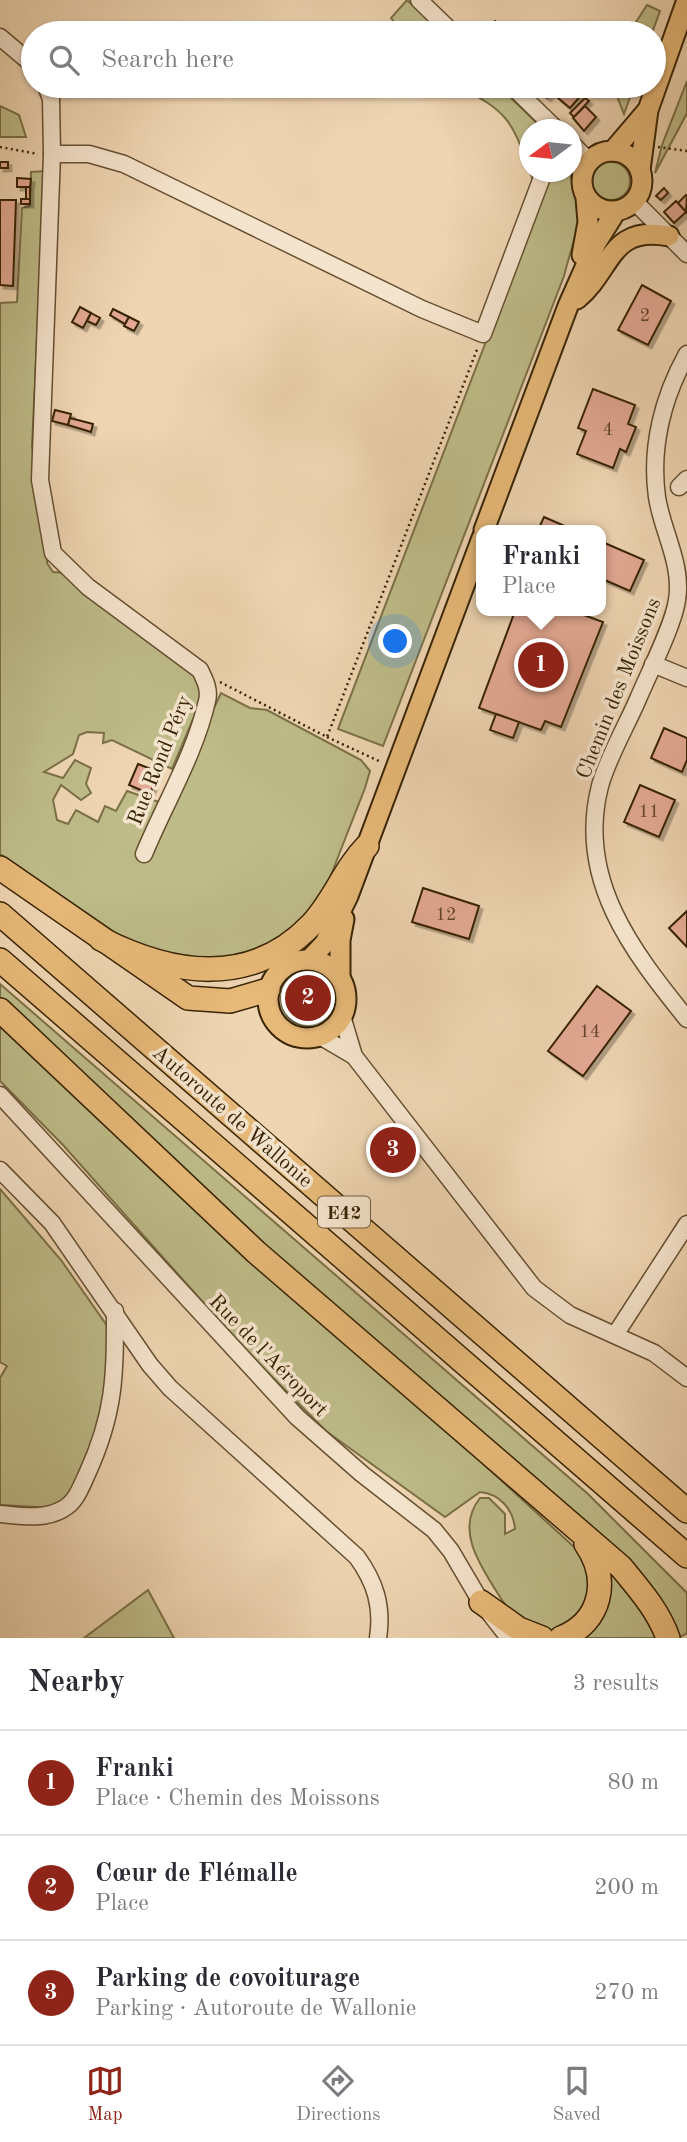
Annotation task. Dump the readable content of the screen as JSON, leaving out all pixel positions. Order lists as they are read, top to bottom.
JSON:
{
  "streets": {
    "highway": ["Autoroute de Wallonie", "E42"],
    "street": ["Chemin des Moissons", "Rue Rond Péry", "Rue de l'Aéroport"]
  },
  "house_numbers": [
    "2",
    "4",
    "11",
    "12",
    "14"
  ],
  "north": "left",
  "page": {
    "search": "Search here",
    "popup": ["Franki", "Place"],
    "pins": ["1", "2", "3"],
    "heading": ["Nearby", "3 results"],
    "list": [
      {
        "mark": "1",
        "name": "Franki",
        "note": "Place · Chemin des Moissons",
        "value": "80 m"
      },
      {
        "mark": "2",
        "name": "Cœur de Flémalle",
        "note": "Place",
        "value": "200 m"
      },
      {
        "mark": "3",
        "name": "Parking de covoiturage",
        "note": "Parking · Autoroute de Wallonie",
        "value": "270 m"
      }
    ],
    "nav": ["Map", "Directions", "Saved"]
  }
}
